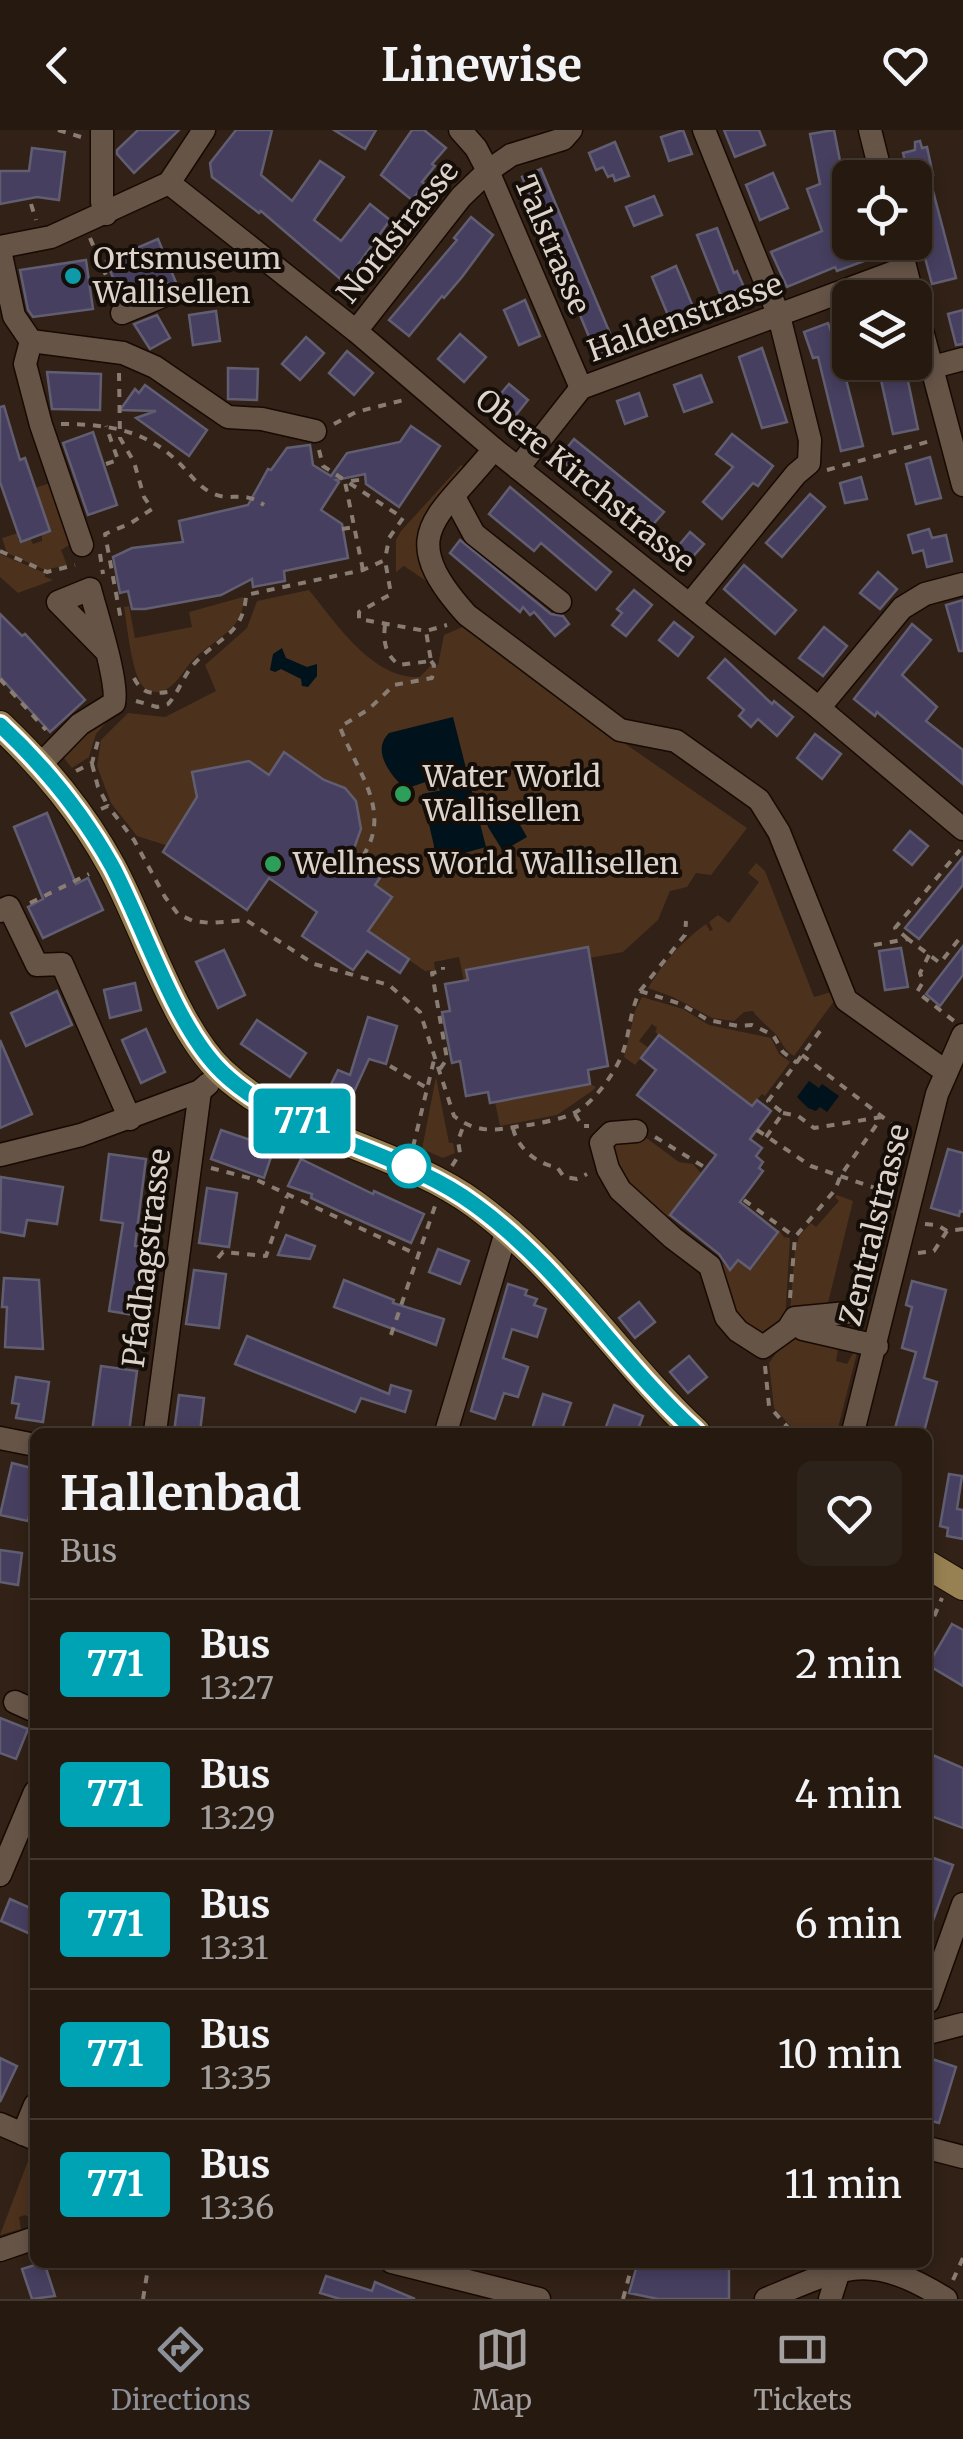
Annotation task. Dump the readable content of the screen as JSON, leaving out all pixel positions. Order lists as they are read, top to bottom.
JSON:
{
  "streets": {
    "street": [
      "Nordstrasse",
      "Talstrasse",
      "Haldenstrasse",
      "Obere Kirchstrasse",
      "Zentralstrasse",
      "Pfadhagstrasse"
    ]
  },
  "crossings": [
    ["Nordstrasse", "Talstrasse"],
    ["Nordstrasse", "Obere Kirchstrasse"],
    ["Talstrasse", "Haldenstrasse"],
    ["Haldenstrasse", "Obere Kirchstrasse"]
  ],
  "places": ["Ortsmuseum Wallisellen", "Water World Wallisellen", "Wellness World Wallisellen"],
  "lines": ["bus line 771"],
  "page": {
    "header": "Linewise",
    "on_map": "771",
    "heading": ["Hallenbad", "Bus"],
    "list": [
      {
        "mark": "771",
        "name": "Bus",
        "note": "13:27",
        "value": "2 min"
      },
      {
        "mark": "771",
        "name": "Bus",
        "note": "13:29",
        "value": "4 min"
      },
      {
        "mark": "771",
        "name": "Bus",
        "note": "13:31",
        "value": "6 min"
      },
      {
        "mark": "771",
        "name": "Bus",
        "note": "13:35",
        "value": "10 min"
      },
      {
        "mark": "771",
        "name": "Bus",
        "note": "13:36",
        "value": "11 min"
      }
    ],
    "tabs": ["Directions", "Map", "Tickets"]
  }
}
